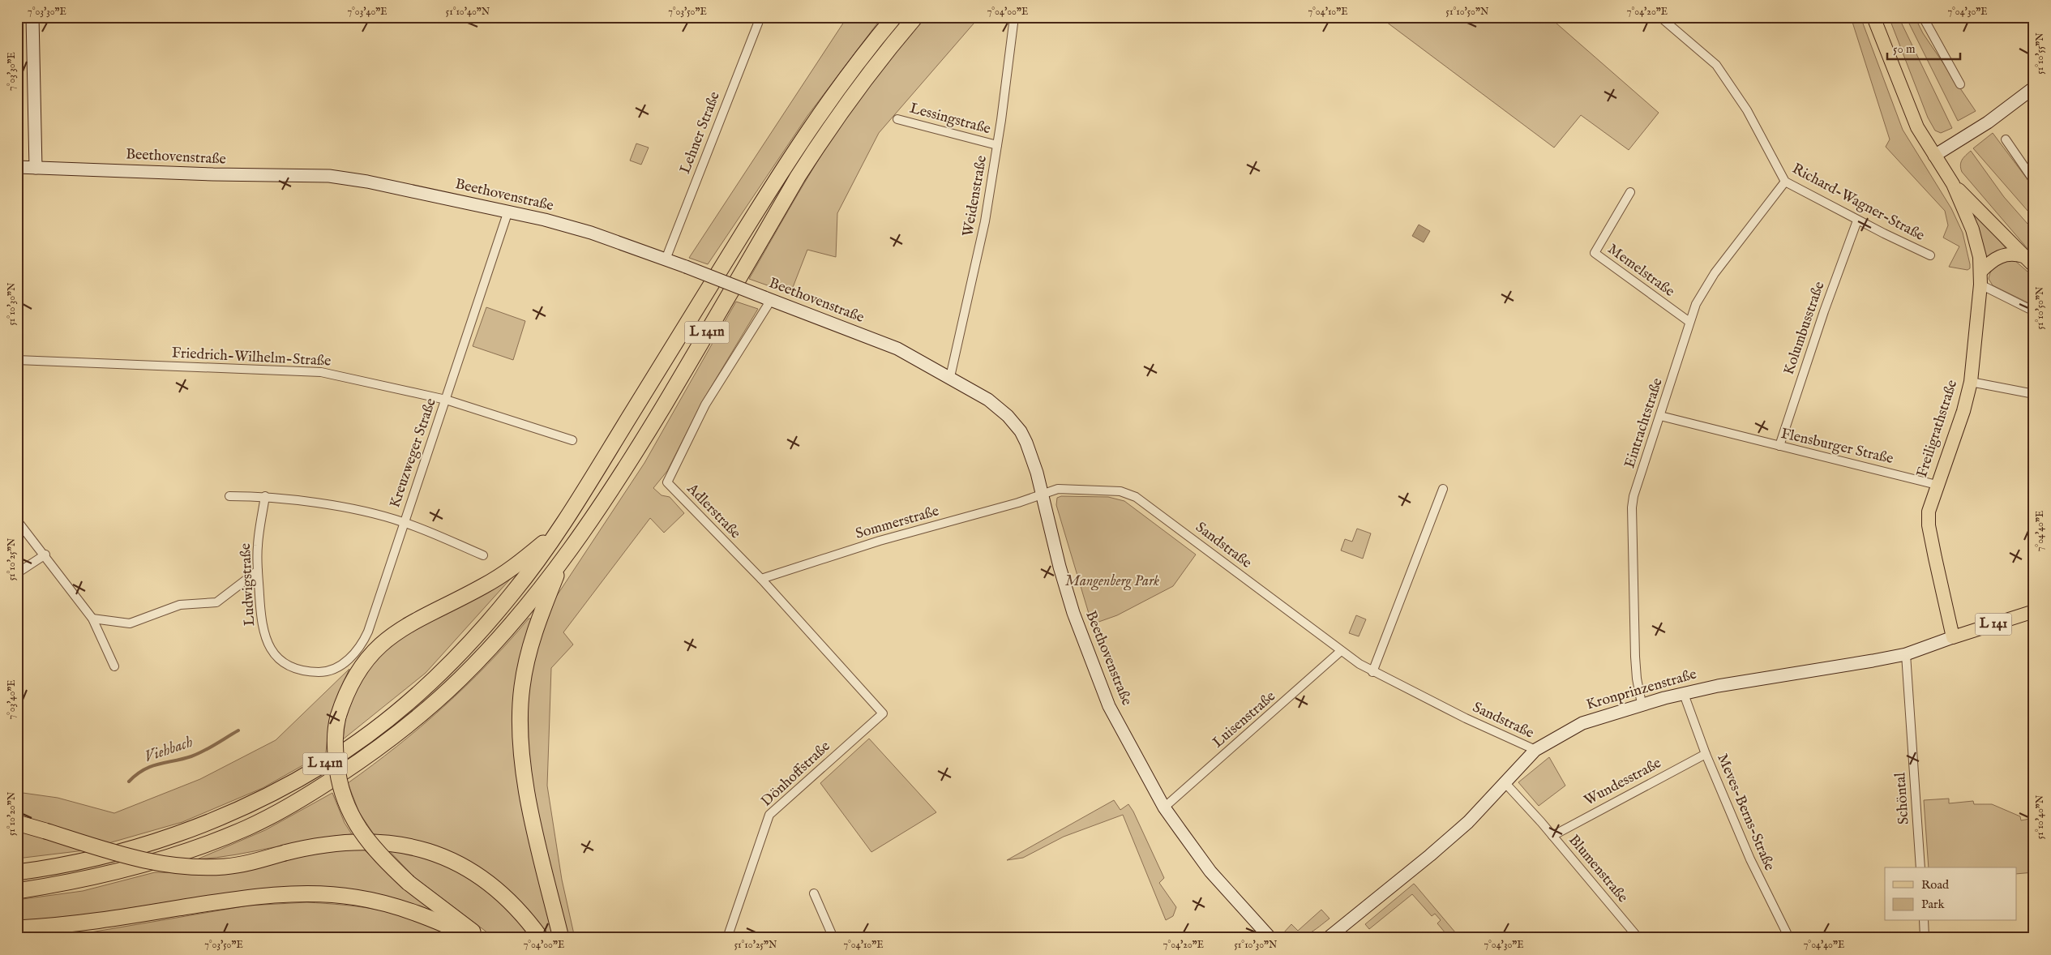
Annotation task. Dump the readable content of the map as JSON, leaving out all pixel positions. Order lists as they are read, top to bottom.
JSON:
{
  "streets": {
    "highway": ["L 141n"],
    "main road": [
      "Beethovenstraße",
      "Freiligrathstraße",
      "L 141",
      "Kronprinzenstraße"
    ],
    "street": [
      "Lessingstraße",
      "Lehner Straße",
      "Weidenstraße",
      "Richard-Wagner-Straße",
      "Memelstraße",
      "Kolumbusstraße",
      "Friedrich-Wilhelm-Straße",
      "Eintrachtstraße",
      "Flensburger Straße",
      "Kreuzweger Straße",
      "Adlerstraße",
      "Sommerstraße",
      "Sandstraße",
      "Ludwigstraße",
      "Luisenstraße",
      "Dönhoffstraße",
      "Wundesstraße",
      "Schöntal",
      "Meves-Berns-Straße",
      "Blumenstraße"
    ]
  },
  "crossings": [
    ["Lessingstraße", "Weidenstraße"],
    ["Lehner Straße", "Beethovenstraße"],
    ["Beethovenstraße", "Weidenstraße"],
    ["Beethovenstraße", "Kreuzweger Straße"],
    ["Beethovenstraße", "Adlerstraße"],
    ["Beethovenstraße", "Sommerstraße"],
    ["Beethovenstraße", "Sandstraße"],
    ["Beethovenstraße", "Luisenstraße"],
    ["Richard-Wagner-Straße", "Kolumbusstraße"],
    ["Richard-Wagner-Straße", "Eintrachtstraße"],
    ["Memelstraße", "Eintrachtstraße"],
    ["Kolumbusstraße", "Flensburger Straße"],
    ["Friedrich-Wilhelm-Straße", "Kreuzweger Straße"],
    ["Eintrachtstraße", "Flensburger Straße"],
    ["Eintrachtstraße", "Kronprinzenstraße"],
    ["Freiligrathstraße", "Flensburger Straße"],
    ["Freiligrathstraße", "Kronprinzenstraße"],
    ["Kreuzweger Straße", "Ludwigstraße"],
    ["Adlerstraße", "Sommerstraße"],
    ["Adlerstraße", "Dönhoffstraße"],
    ["Sommerstraße", "Sandstraße"],
    ["Sandstraße", "Kronprinzenstraße"],
    ["Sandstraße", "Luisenstraße"],
    ["Kronprinzenstraße", "Schöntal"],
    ["Kronprinzenstraße", "Meves-Berns-Straße"],
    ["Kronprinzenstraße", "Blumenstraße"],
    ["Wundesstraße", "Meves-Berns-Straße"],
    ["Wundesstraße", "Blumenstraße"]
  ],
  "water": ["Viehbach"],
  "parks": ["Mangenberg Park"],
  "legend": ["Road", "Park"],
  "scale_bar": "50 m",
  "coordinates": [
    "7°03'30\"E",
    "7°03'40\"E",
    "51°10'40\"N",
    "7°03'50\"E",
    "7°04'00\"E",
    "7°04'10\"E",
    "51°10'50\"N",
    "7°04'20\"E",
    "7°04'30\"E",
    "51°10'55\"N",
    "51°10'30\"N",
    "7°04'40\"E",
    "51°10'25\"N",
    "51°10'20\"N"
  ]
}
